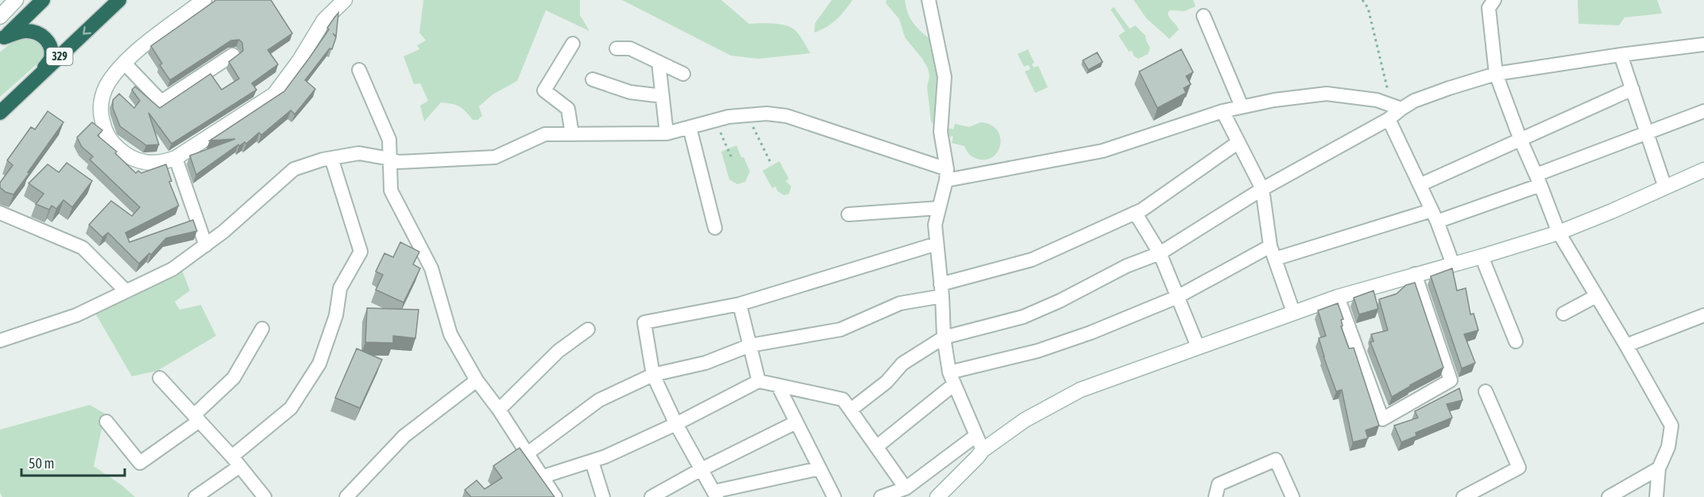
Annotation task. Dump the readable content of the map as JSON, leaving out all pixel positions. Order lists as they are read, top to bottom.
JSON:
{
  "streets": {
    "highway": ["329"]
  },
  "scale_bar": "50 m"
}
